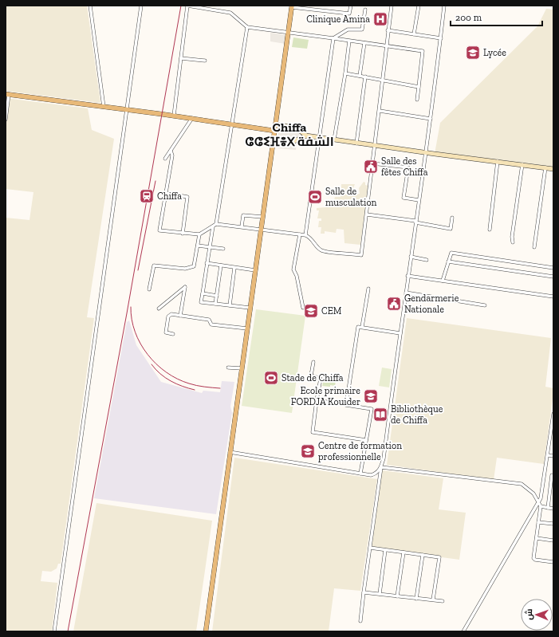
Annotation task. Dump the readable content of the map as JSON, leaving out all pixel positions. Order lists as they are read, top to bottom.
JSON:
{
  "districts": ["Chiffa ⵛⵛⵉⴼⴻⵝ الشفة"],
  "places": {
    "hospital": ["Clinique Amina"],
    "school or university": [
      "Lycée",
      "CEM",
      "Ecole primaire FORDJA Kouider",
      "Centre de formation professionnelle"
    ],
    "public building": ["Salle des fêtes Chiffa", "Gendarmerie Nationale"],
    "station": ["Chiffa"],
    "sports": ["Salle de musculation", "Stade de Chiffa"],
    "library": ["Bibliothèque de Chiffa"]
  },
  "scale_bar": "200 m",
  "north": "left"
}
